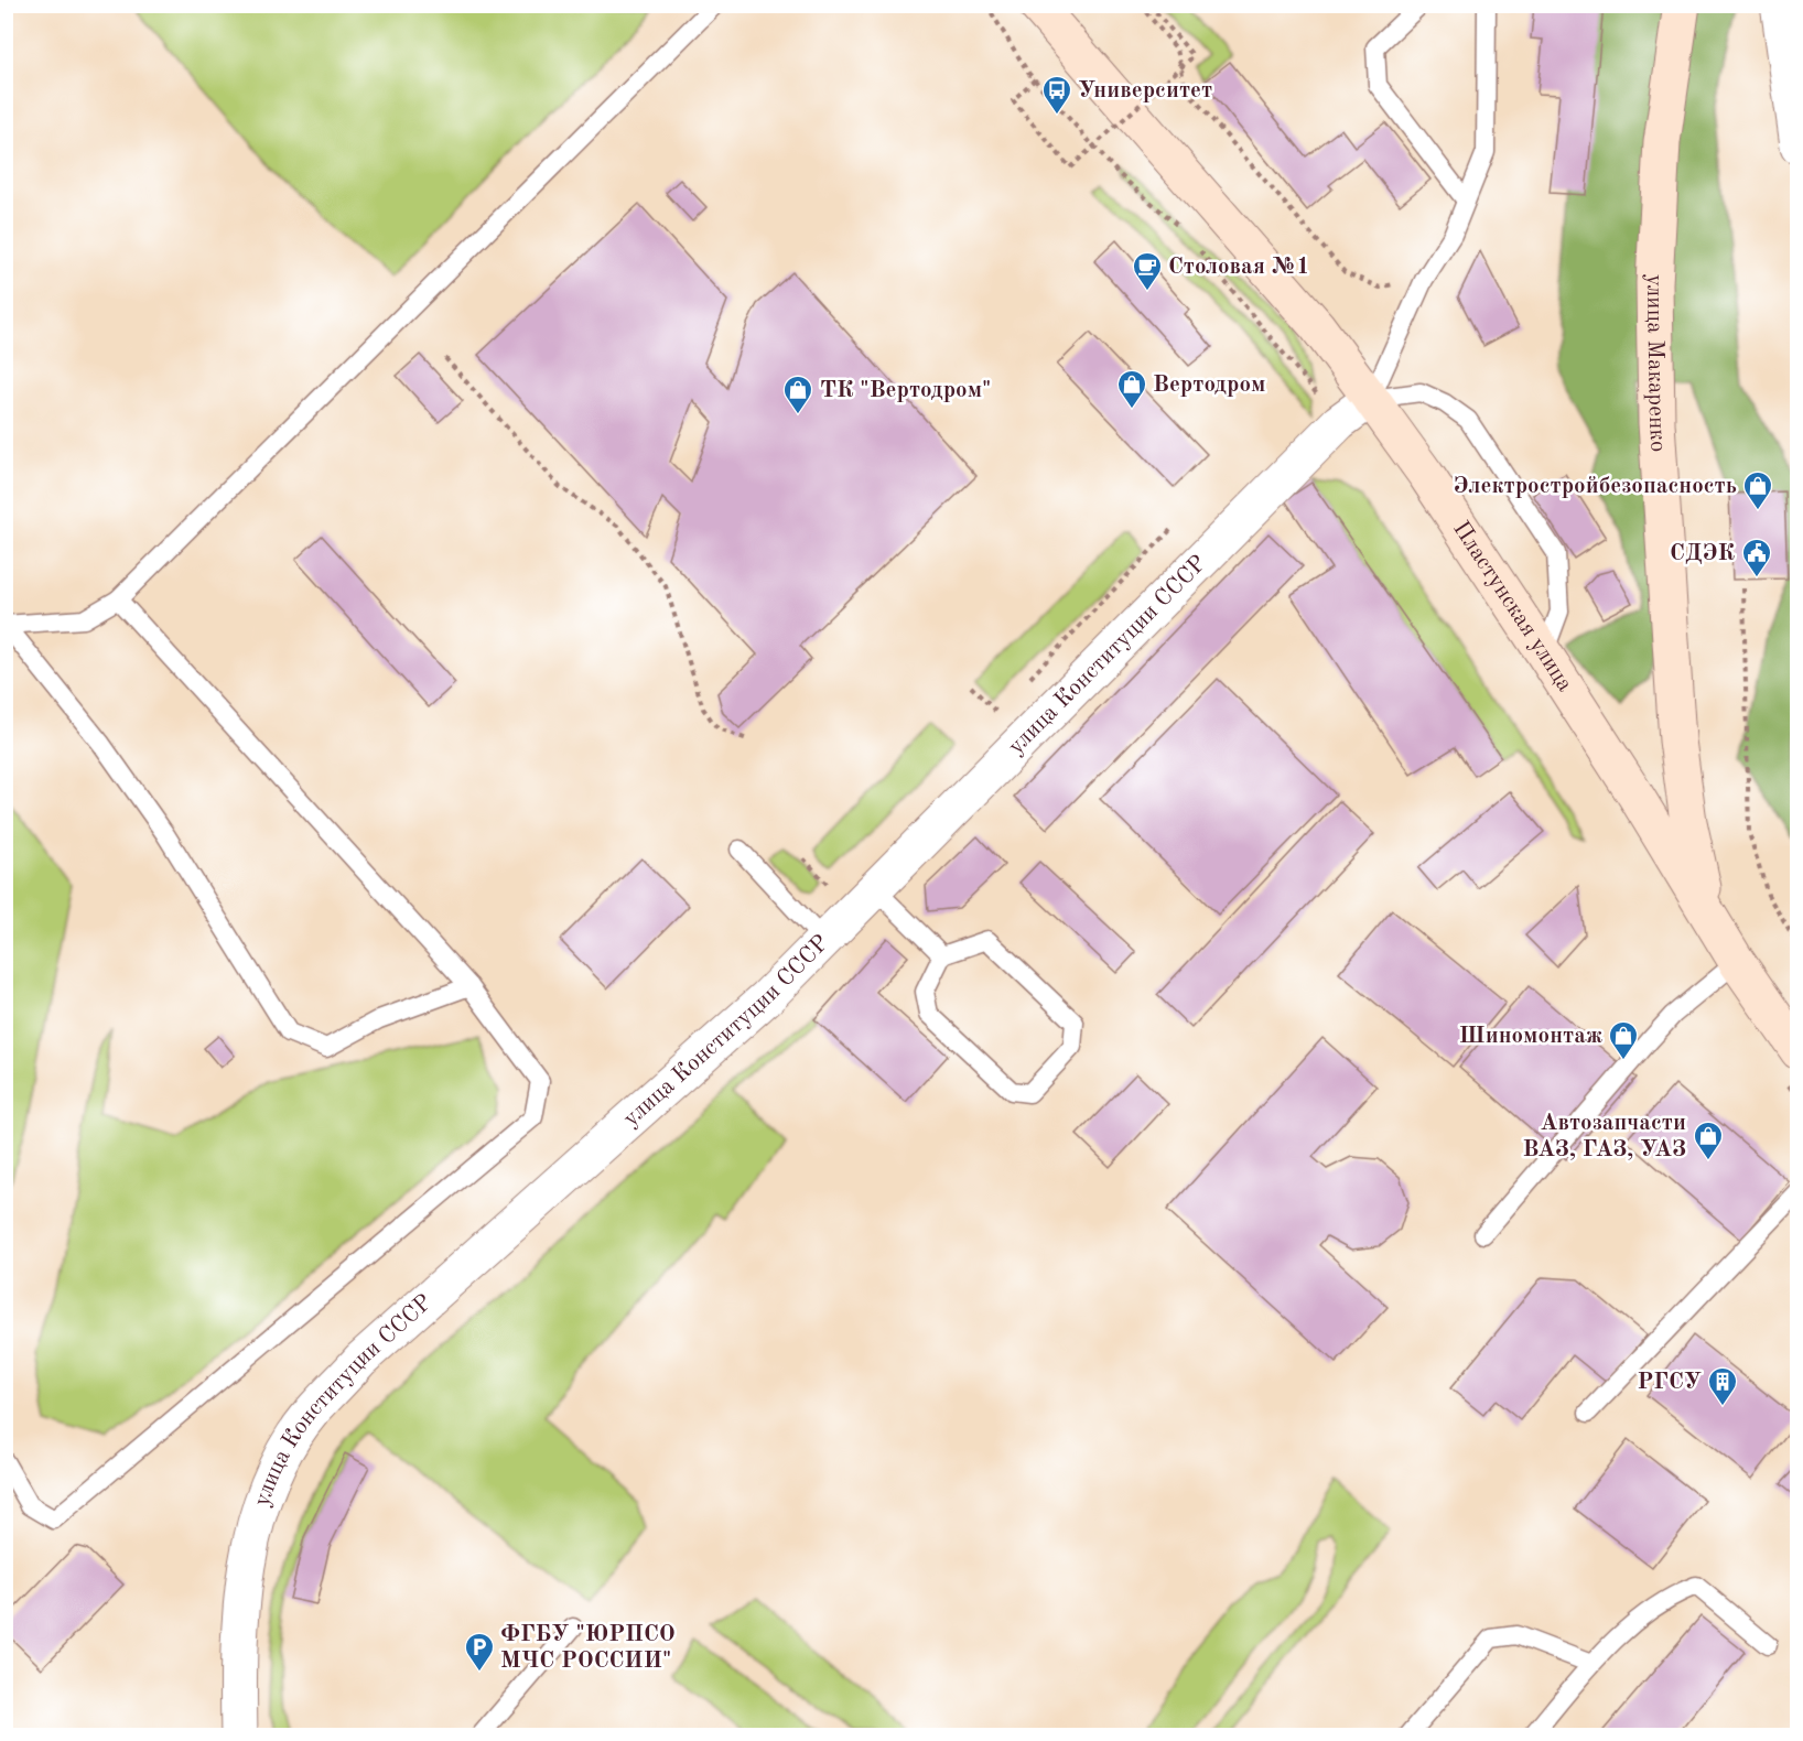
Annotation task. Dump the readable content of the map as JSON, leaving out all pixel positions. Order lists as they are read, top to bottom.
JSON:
{
  "streets": {
    "main road": ["улица Макаренко", "Пластунская улица"],
    "street": ["улица Конституции СССР"]
  },
  "crossings": [
    ["улица Макаренко", "Пластунская улица"],
    ["Пластунская улица", "улица Конституции СССР"]
  ],
  "places": {
    "bus stop": ["Университет"],
    "cafe": ["Столовая №1"],
    "shop": [
      "Вертодром",
      "ТК \"Вертодром\"",
      "Электростройбезопасность",
      "Шиномонтаж",
      "Автозапчасти ВАЗ, ГАЗ, УАЗ"
    ],
    "public building": ["СДЭК"],
    "building": ["РГСУ"],
    "parking": ["ФГБУ \"ЮРПСО МЧС РОССИИ\""]
  }
}
